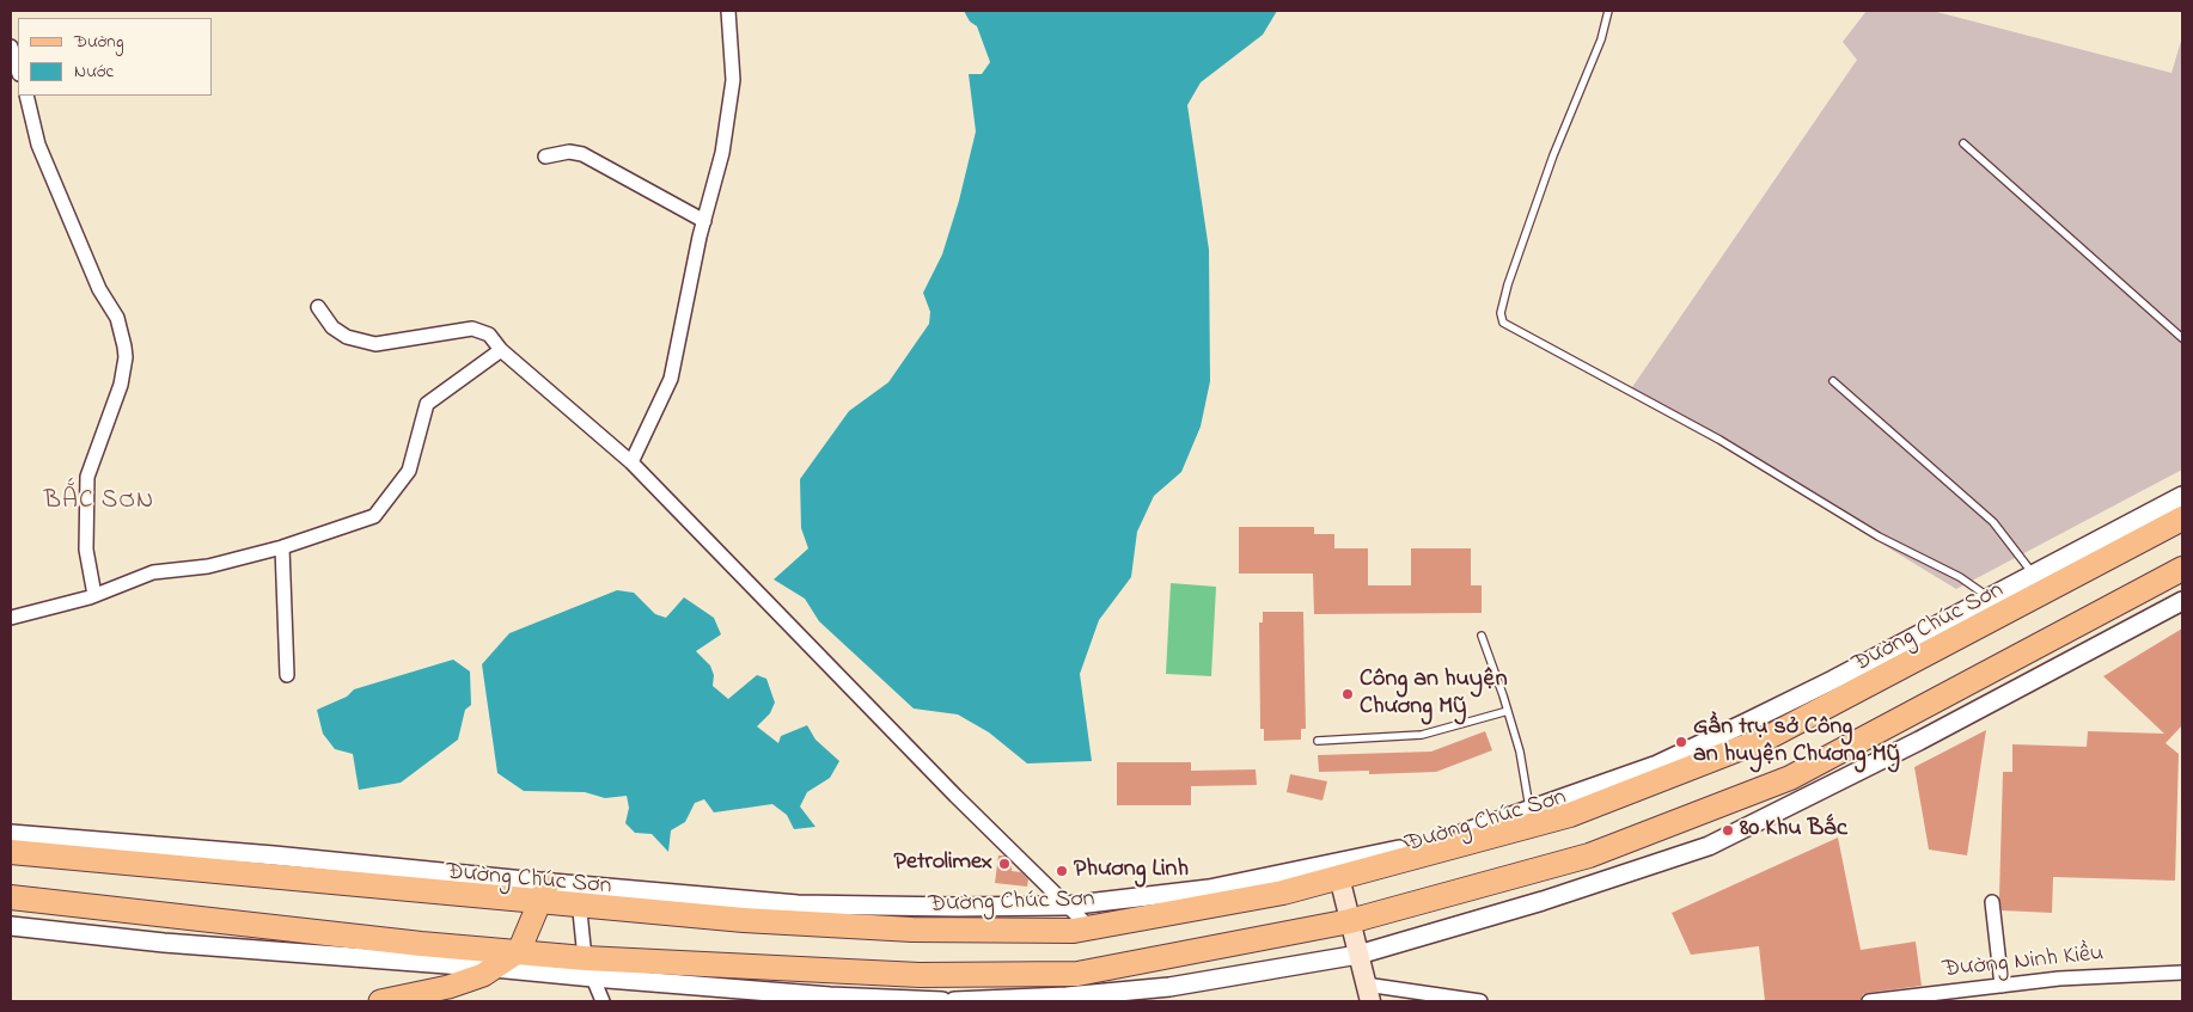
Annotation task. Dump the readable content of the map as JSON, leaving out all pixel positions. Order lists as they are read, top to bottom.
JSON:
{
  "streets": {
    "highway": ["Đường Chúc Sơn"],
    "street": ["Đường Ninh Kiều"]
  },
  "districts": ["BẮC SƠN"],
  "places": [
    "Công an huyện Chương Mỹ",
    "Gần trụ sở Công an huyện Chương Mỹ",
    "80 Khu Bắc",
    "Petrolimex",
    "Phương Linh"
  ],
  "legend": ["Đường", "Nước"]
}
